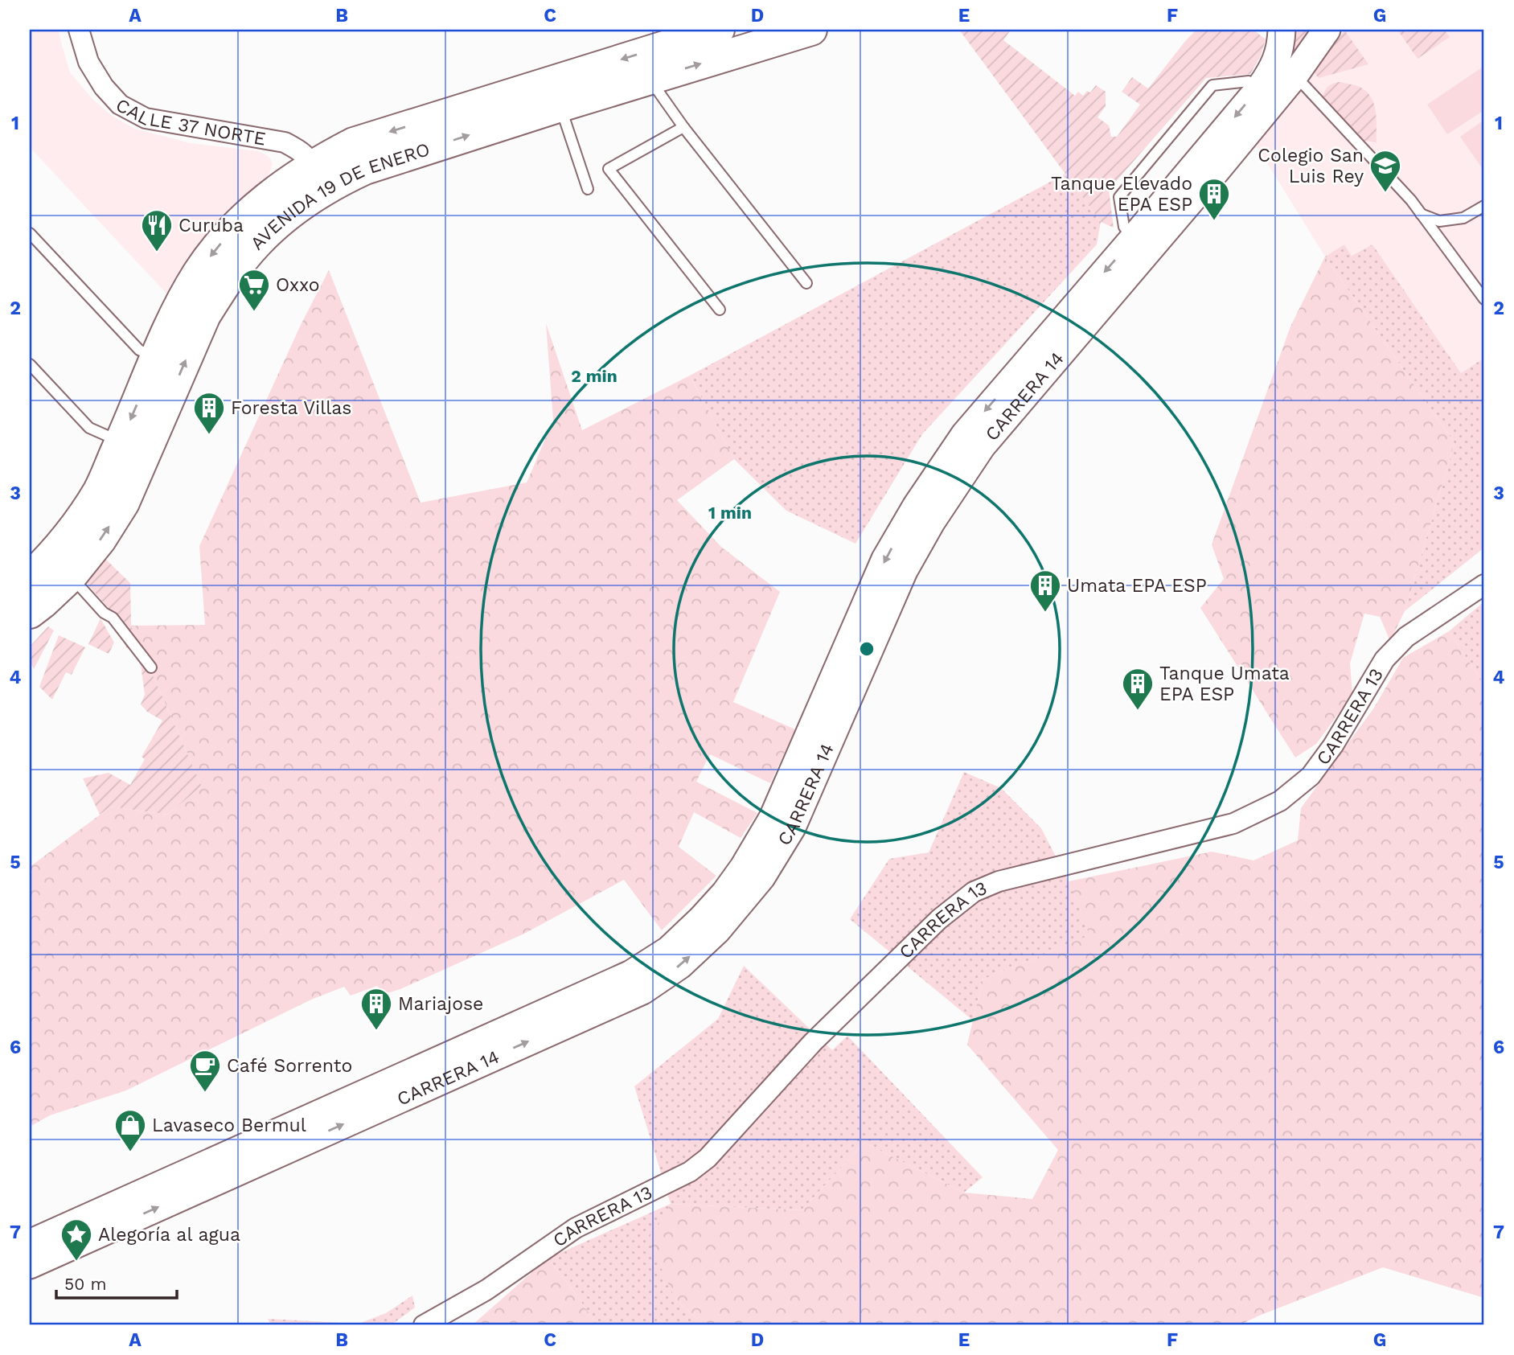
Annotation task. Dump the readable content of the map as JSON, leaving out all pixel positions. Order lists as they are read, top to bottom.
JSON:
{
  "streets": {
    "main road": ["AVENIDA 19 DE ENERO", "CARRERA 14"],
    "street": ["CALLE 37 NORTE", "CARRERA 13"]
  },
  "crossings": [
    ["CALLE 37 NORTE", "AVENIDA 19 DE ENERO"]
  ],
  "places": {
    "school or university": ["Colegio San Luis Rey"],
    "building": [
      "Tanque Elevado EPA ESP",
      "Foresta Villas",
      "Umata EPA ESP",
      "Tanque Umata EPA ESP",
      "Mariajose"
    ],
    "restaurant": ["Curuba"],
    "supermarket": ["Oxxo"],
    "cafe": ["Café Sorrento"],
    "shop": ["Lavaseco Bermul"],
    "place": ["Alegoría al agua"]
  },
  "scale_bar": "50 m",
  "grid": {
    "columns": [
      "A",
      "B",
      "C",
      "D",
      "E",
      "F",
      "G"
    ],
    "rows": [
      "1",
      "2",
      "3",
      "4",
      "5",
      "6",
      "7"
    ]
  },
  "rings": ["2 min", "1 min"]
}
